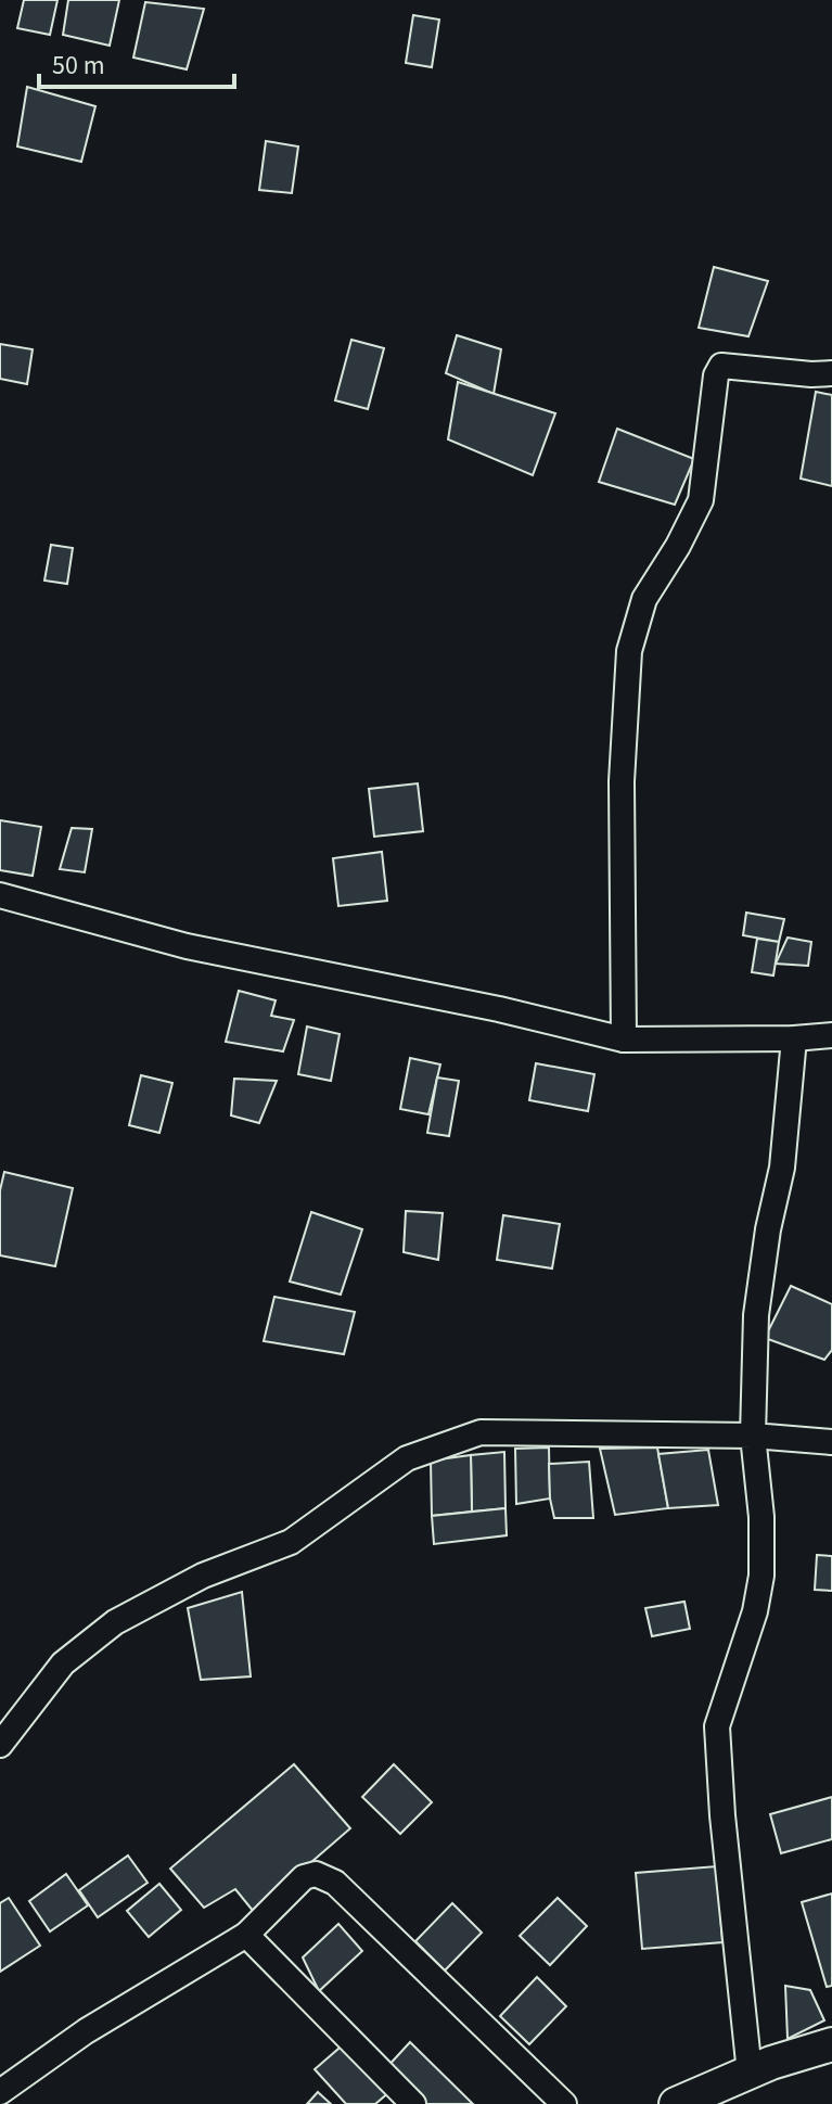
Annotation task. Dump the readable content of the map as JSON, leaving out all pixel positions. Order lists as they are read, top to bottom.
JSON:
{
  "scale_bar": "50 m"
}
